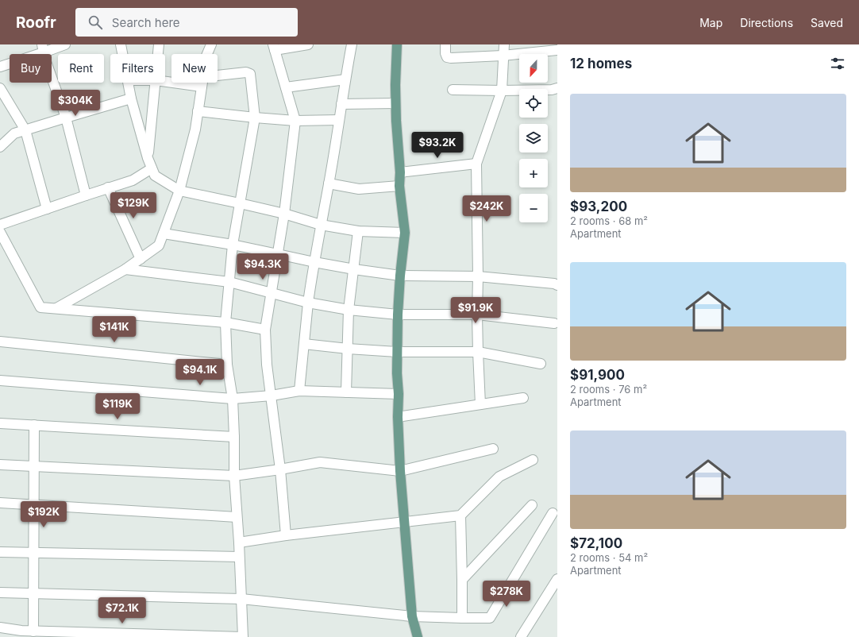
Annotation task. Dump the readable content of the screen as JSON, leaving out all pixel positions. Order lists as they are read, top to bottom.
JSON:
{
  "north": "bottom",
  "page": {
    "header": "Roofr",
    "search": "Search here",
    "nav": ["Map", "Directions", "Saved"],
    "heading": "12 homes",
    "map_buttons": ["+", "−"],
    "chip": [
      "Buy",
      "Rent",
      "Filters",
      "New"
    ],
    "list": [
      {
        "name": "$93,200",
        "note": "2 rooms · 68 m² · Apartment"
      },
      {
        "name": "$91,900",
        "note": "2 rooms · 76 m² · Apartment"
      },
      {
        "name": "$72,100",
        "note": "2 rooms · 54 m² · Apartment"
      }
    ],
    "price": [
      "$304K",
      "$93.2K",
      "$129K",
      "$242K",
      "$94.3K",
      "$91.9K",
      "$141K",
      "$94.1K",
      "$119K",
      "$192K",
      "$278K",
      "$72.1K"
    ]
  }
}
